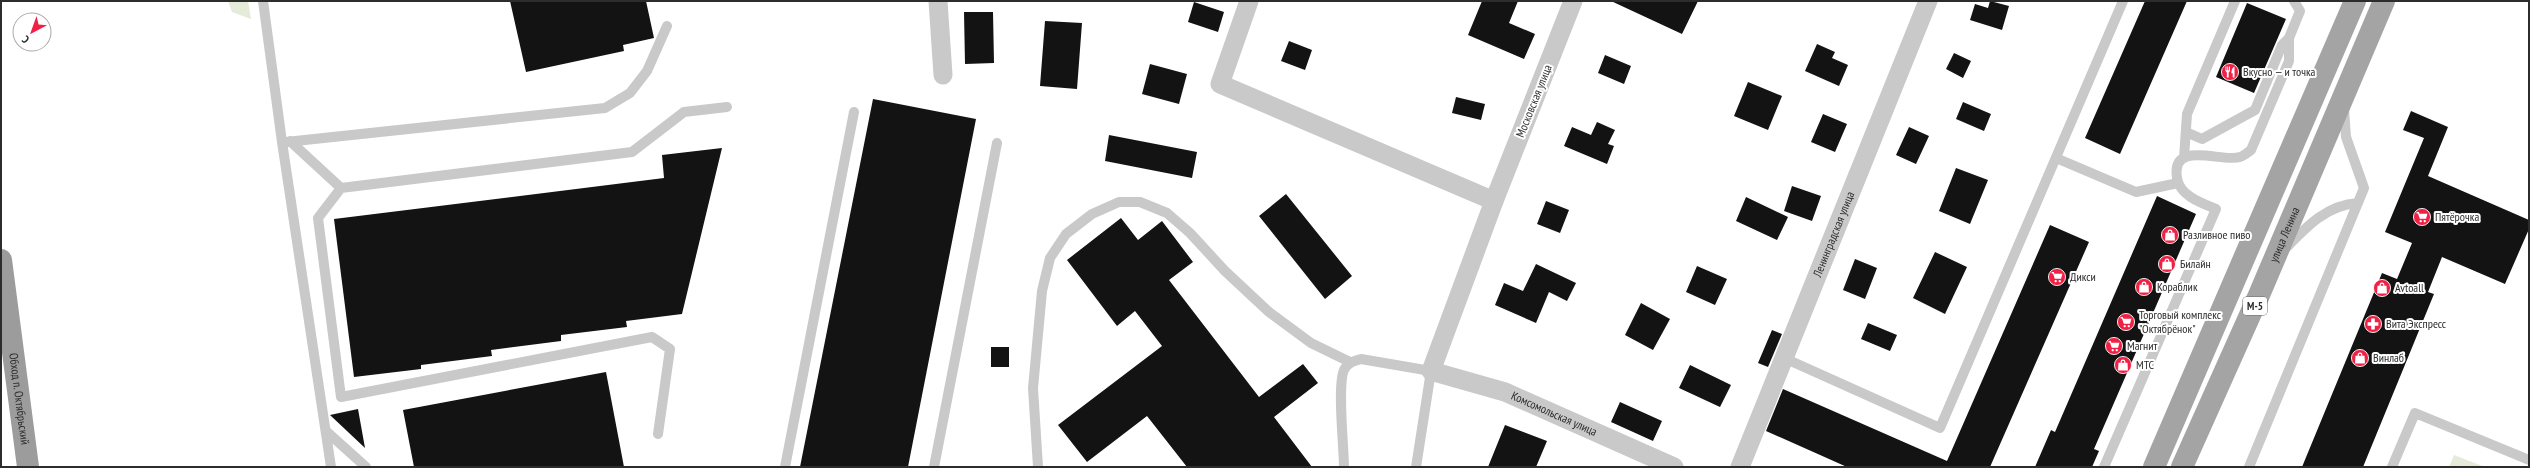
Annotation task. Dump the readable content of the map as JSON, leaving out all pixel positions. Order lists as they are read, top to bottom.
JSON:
{
  "streets": {
    "highway": ["Обход п. Октябрьский"],
    "main road": ["улица Ленина", "М-5"],
    "street": ["Московская улица", "Ленинградская улица", "Комсомольская улица"]
  },
  "crossings": [
    ["Московская улица", "Комсомольская улица"]
  ],
  "places": {
    "restaurant": ["Вкусно — и точка"],
    "supermarket": [
      "Пятёрочка",
      "Дикси",
      "Торговый комплекс \"Октябрёнок\"",
      "Магнит"
    ],
    "shop": [
      "Разливное пиво",
      "Билайн",
      "Кораблик",
      "Avtoall",
      "Винлаб",
      "МТС"
    ],
    "pharmacy": ["Вита Экспресс"]
  },
  "north": "bottom left"
}
